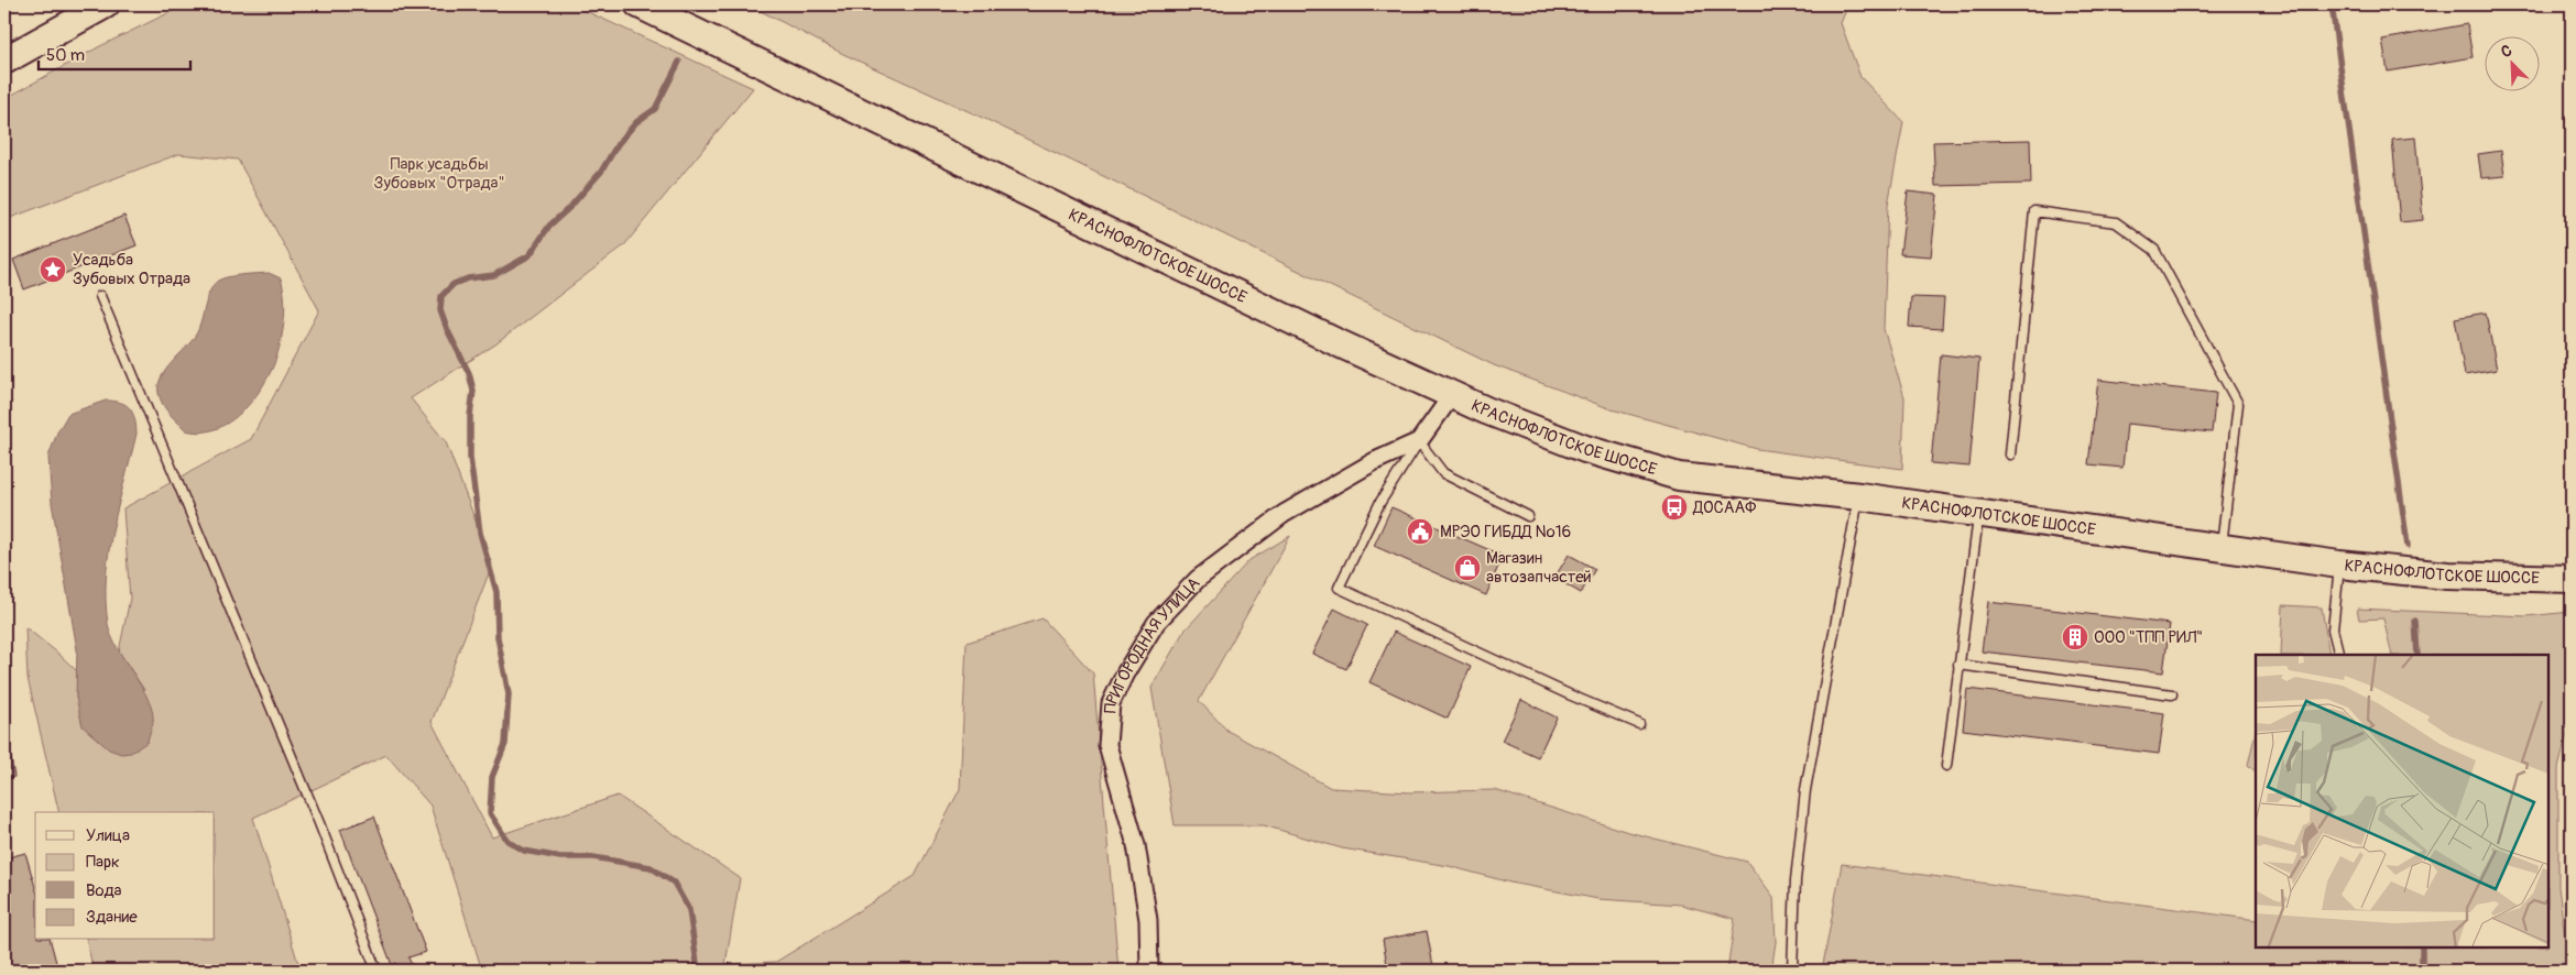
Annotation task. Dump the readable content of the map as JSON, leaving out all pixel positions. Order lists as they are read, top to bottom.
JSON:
{
  "streets": {
    "main road": ["КРАСНОФЛОТСКОЕ ШОССЕ"],
    "street": ["ПРИГОРОДНАЯ УЛИЦА"]
  },
  "parks": ["Парк усадьбы Зубовых \"Отрада\""],
  "places": {
    "place": ["Усадьба Зубовых Отрада"],
    "bus stop": ["ДОСААФ"],
    "public building": ["МРЭО ГИБДД №16"],
    "shop": ["Магазин автозапчастей"],
    "building": ["ООО \"ТПП РИЛ\""]
  },
  "legend": [
    "Улица",
    "Парк",
    "Вода",
    "Здание"
  ],
  "scale_bar": "50 m",
  "north": "top left"
}
